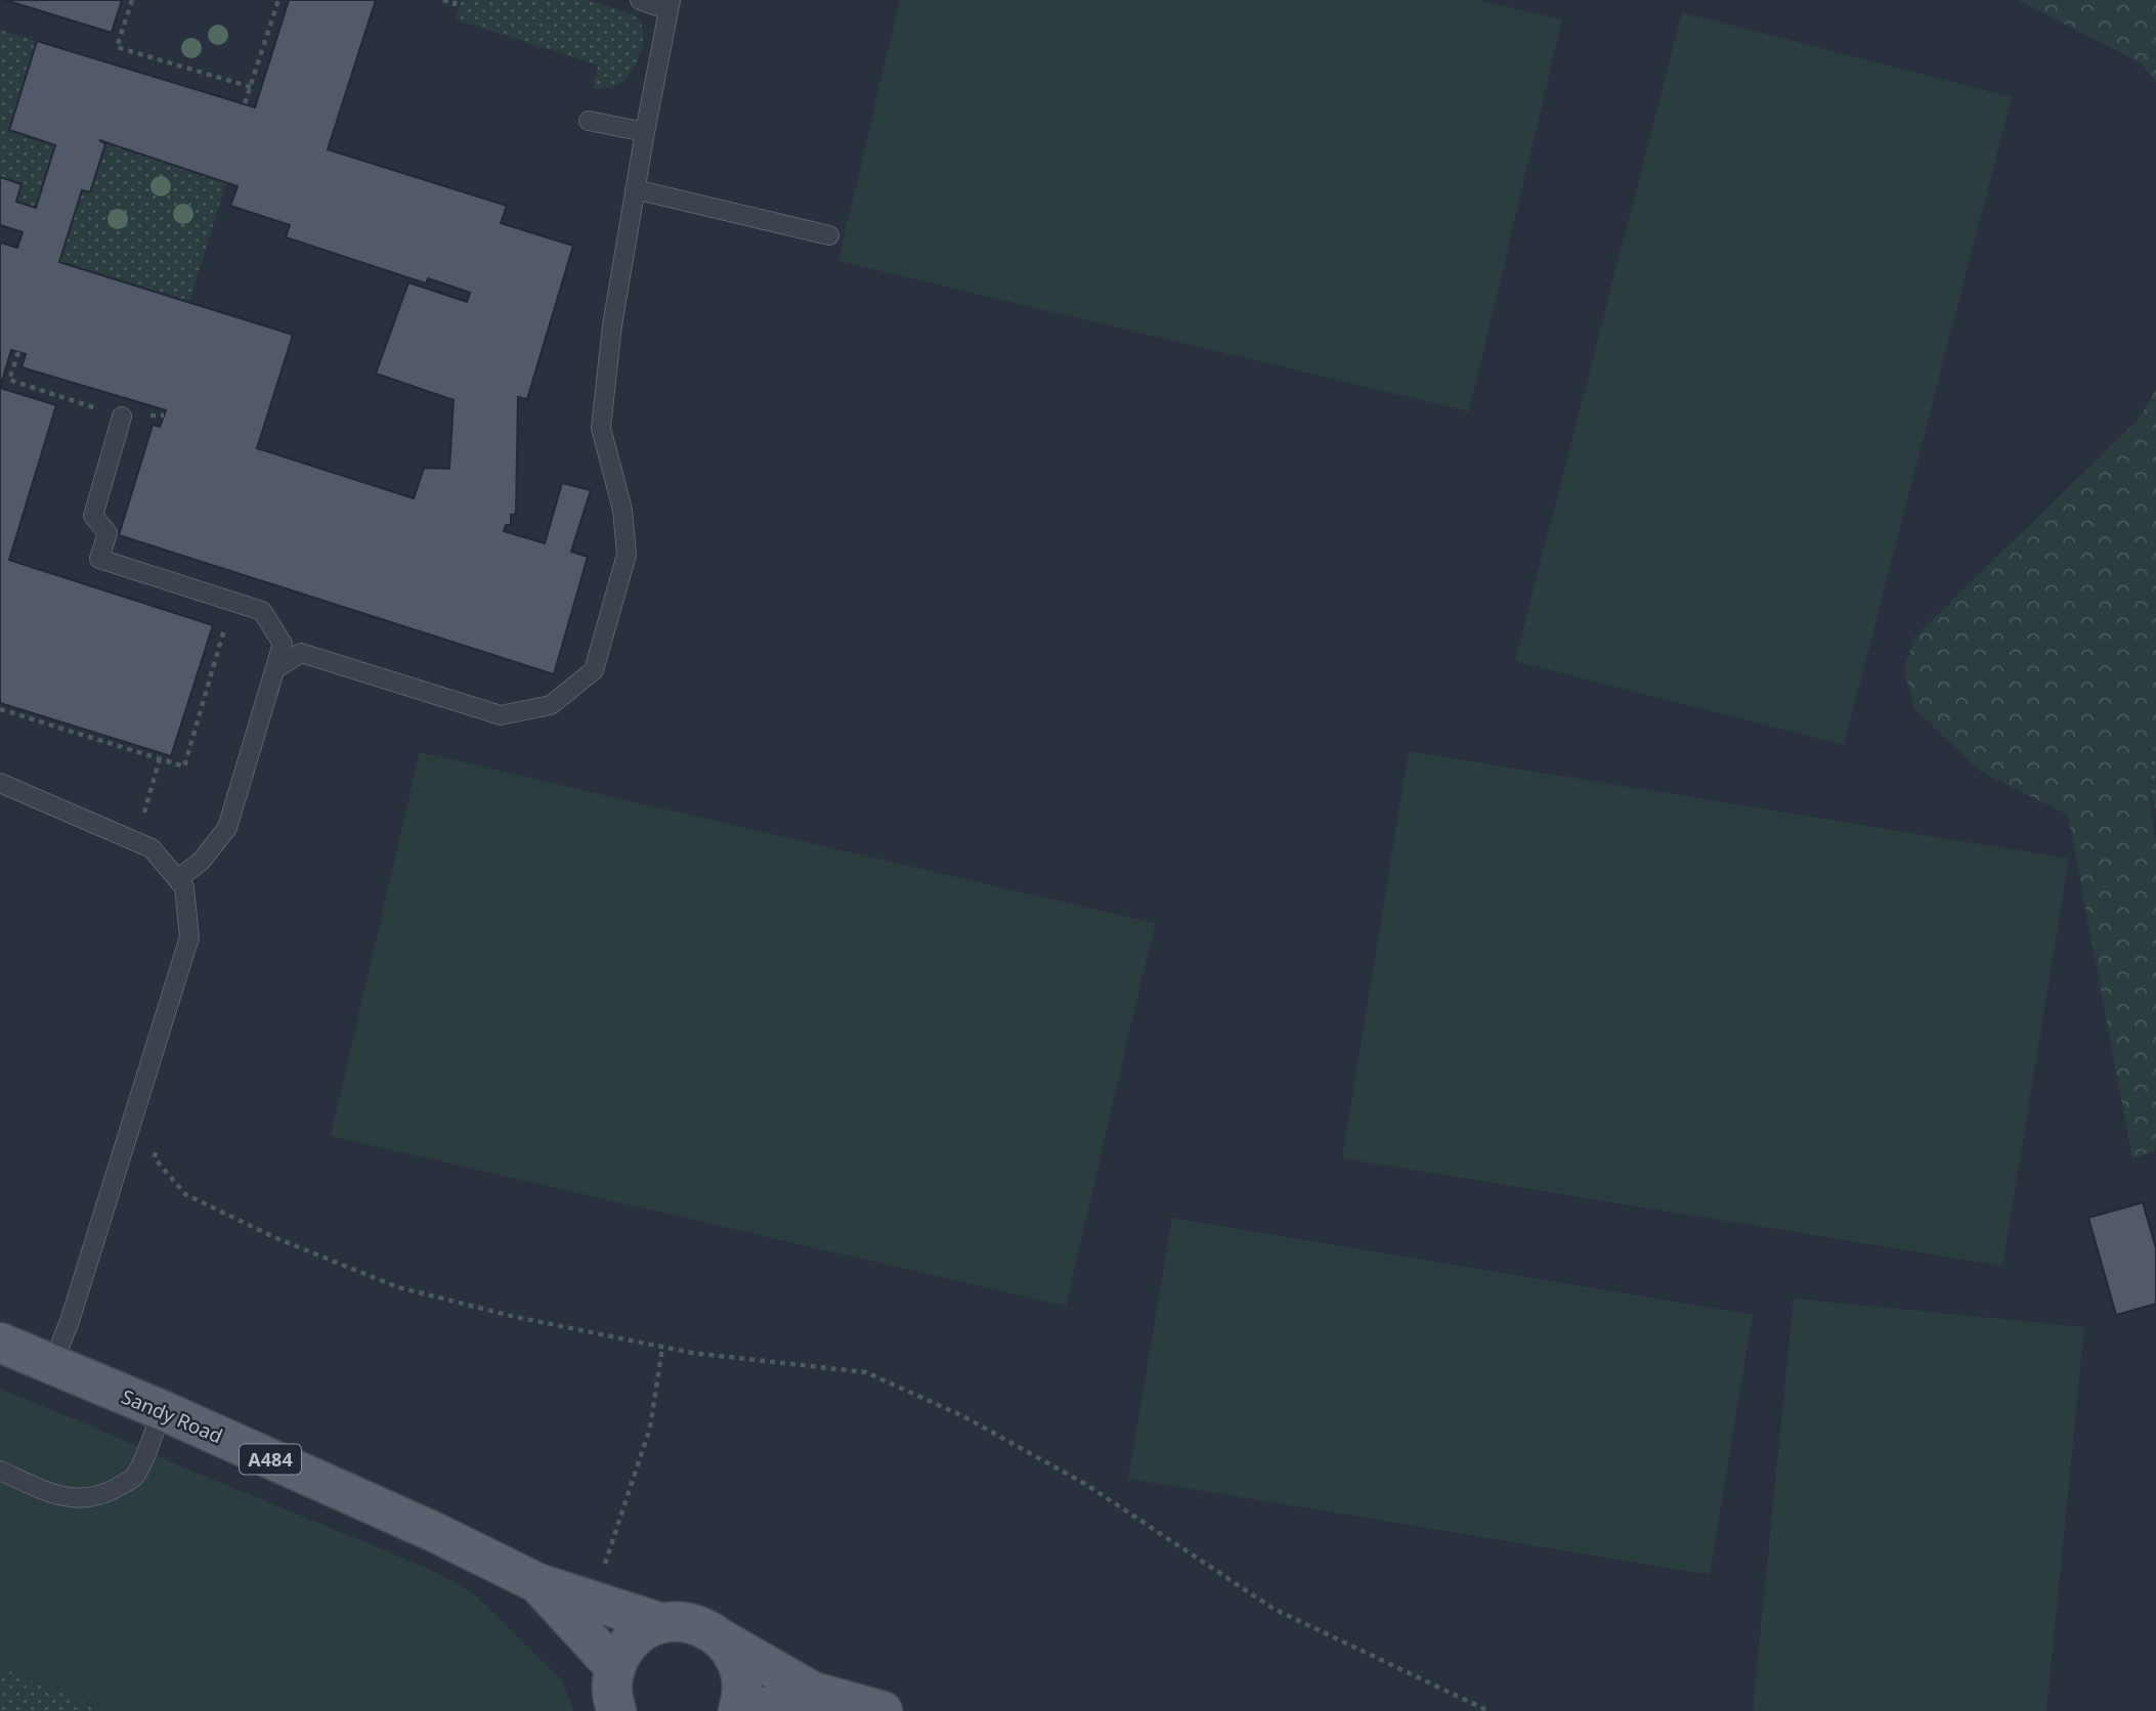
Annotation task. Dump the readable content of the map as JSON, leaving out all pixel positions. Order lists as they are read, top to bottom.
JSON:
{
  "streets": {
    "main road": ["Sandy Road", "A484"]
  },
  "crossings": [
    ["Sandy Road", "A484"]
  ]
}
